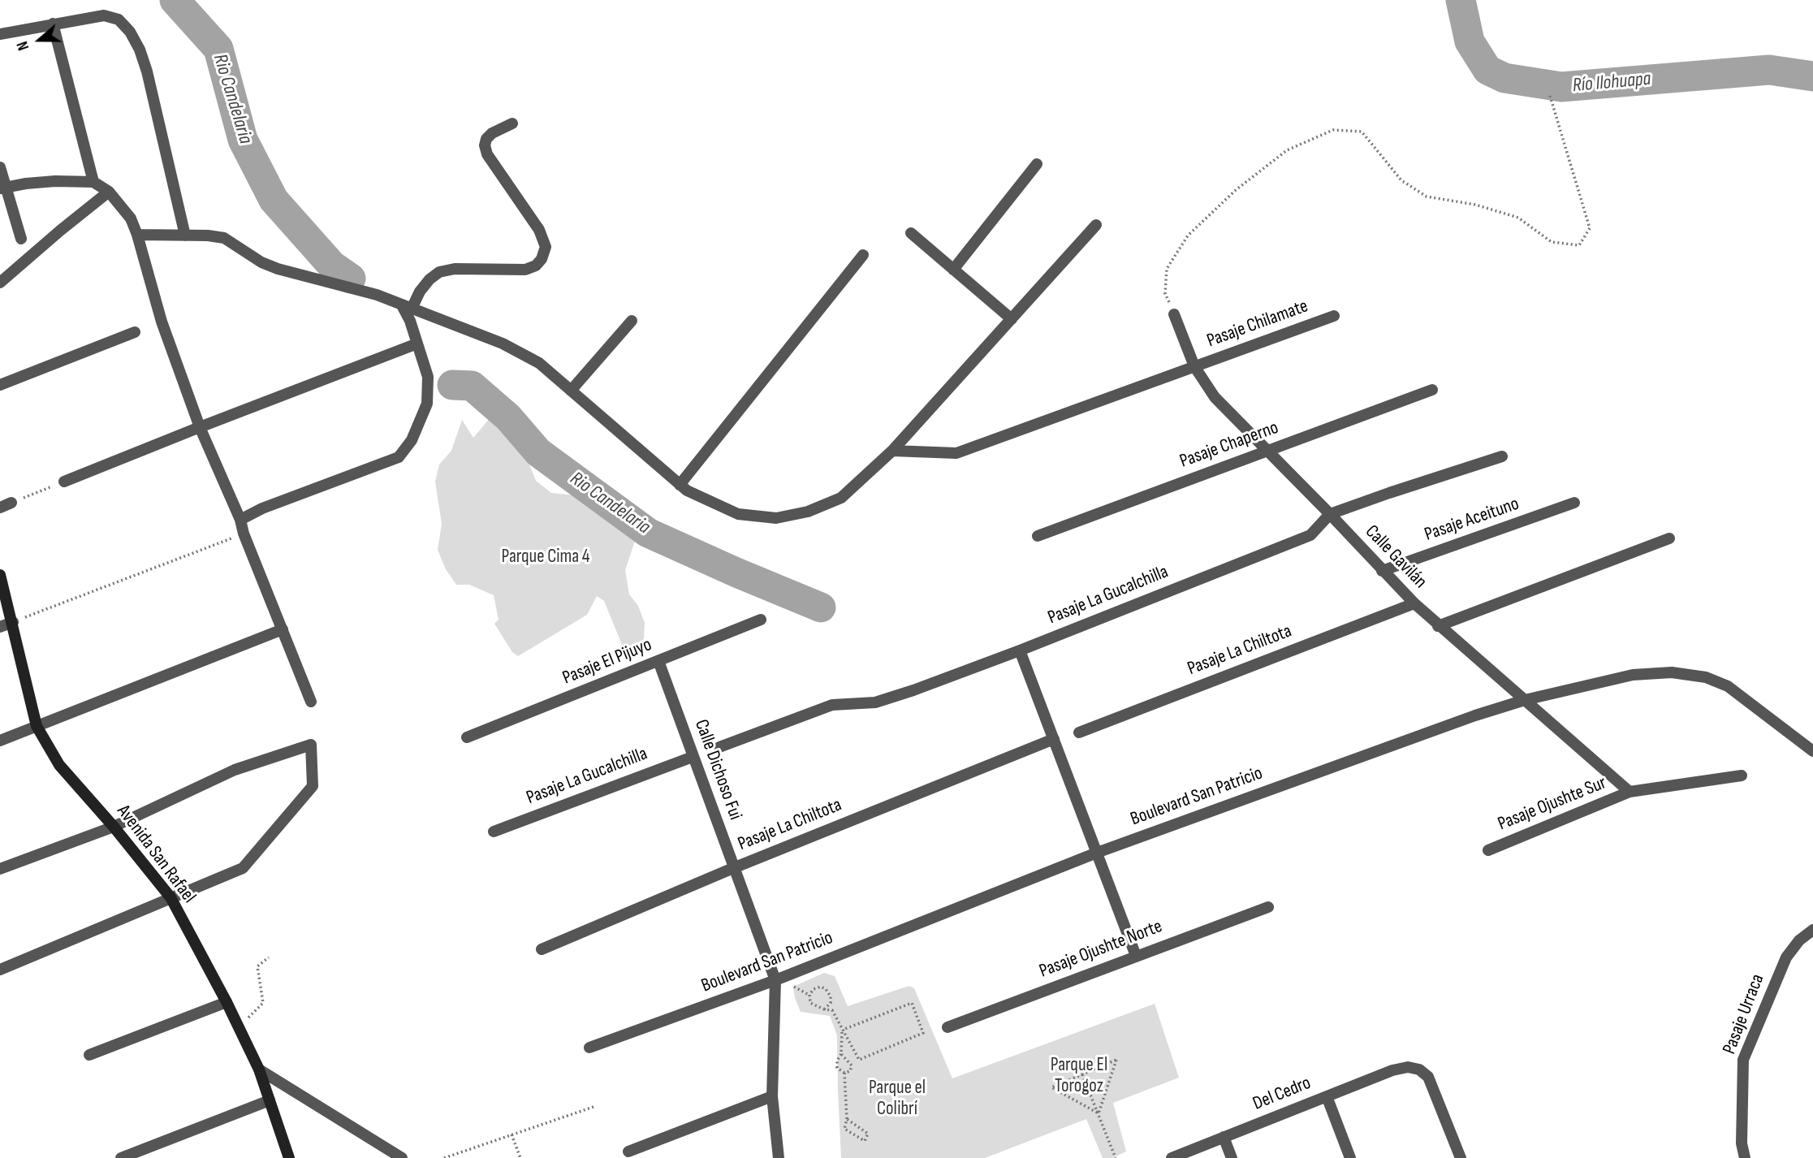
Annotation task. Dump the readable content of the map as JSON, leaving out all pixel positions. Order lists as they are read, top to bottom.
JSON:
{
  "streets": {
    "street": [
      "Pasaje Chilamate",
      "Pasaje Chaperno",
      "Pasaje Aceituno",
      "Calle Gavilán",
      "Pasaje La Gucalchilla",
      "Pasaje La Chiltota",
      "Pasaje El Pijuyo",
      "Calle Dichoso Fui",
      "Boulevard San Patricio",
      "Pasaje Ojushte Sur",
      "Avenida San Rafael",
      "Pasaje Ojushte Norte",
      "Pasaje Urraca",
      "Del Cedro"
    ]
  },
  "crossings": [
    ["Pasaje Chilamate", "Calle Gavilán"],
    ["Pasaje Chaperno", "Calle Gavilán"],
    ["Pasaje Aceituno", "Calle Gavilán"],
    ["Calle Gavilán", "Pasaje La Gucalchilla"],
    ["Calle Gavilán", "Pasaje La Chiltota"],
    ["Calle Gavilán", "Boulevard San Patricio"],
    ["Calle Gavilán", "Pasaje Ojushte Sur"],
    ["Pasaje La Gucalchilla", "Calle Dichoso Fui"],
    ["Pasaje La Chiltota", "Calle Dichoso Fui"],
    ["Pasaje El Pijuyo", "Calle Dichoso Fui"],
    ["Calle Dichoso Fui", "Boulevard San Patricio"]
  ],
  "water": ["Río Ilohuapa", "Rio Candelaria"],
  "parks": ["Parque Cima 4", "Parque El Torogoz", "Parque el Colibrí"],
  "north": "left"
}
